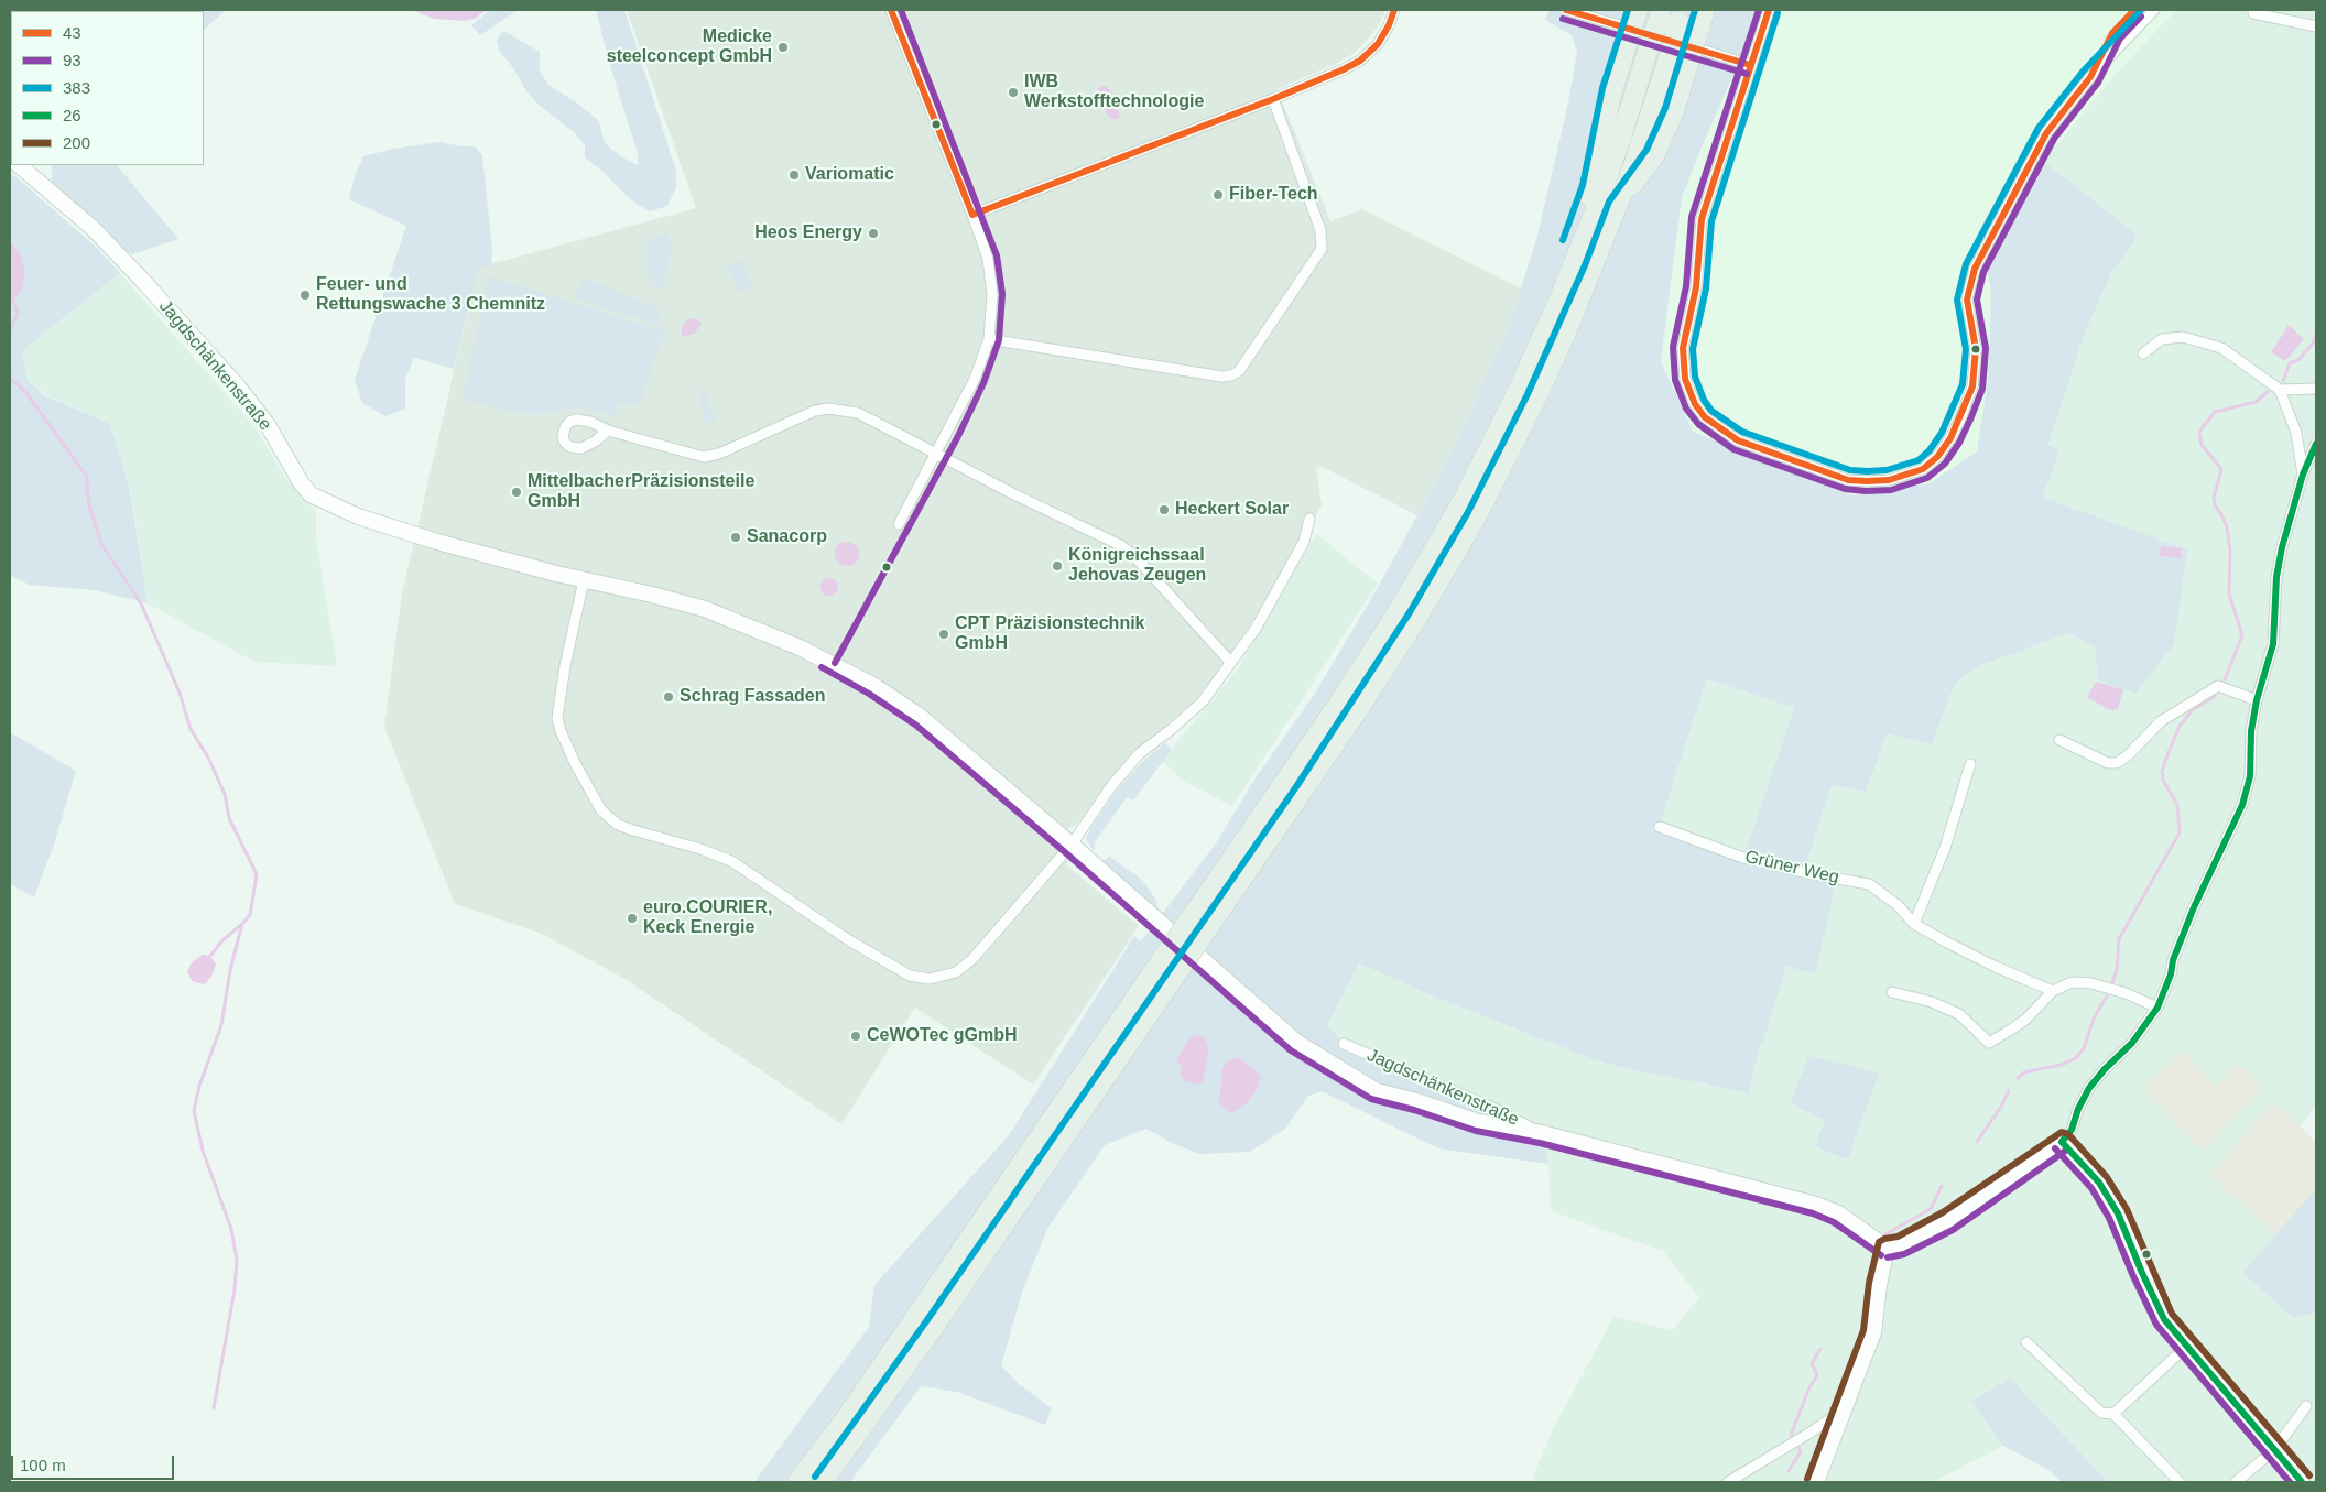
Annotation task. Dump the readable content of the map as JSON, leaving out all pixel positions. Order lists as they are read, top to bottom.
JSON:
{
  "streets": {
    "main road": ["Jagdschänkenstraße"],
    "street": ["Grüner Weg"]
  },
  "places": [
    "Medicke steelconcept GmbH",
    "IWB Werkstofftechnologie",
    "Variomatic",
    "Fiber-Tech",
    "Heos Energy",
    "Feuer- und Rettungswache 3 Chemnitz",
    "MittelbacherPräzisionsteile GmbH",
    "Heckert Solar",
    "Sanacorp",
    "Königreichssaal Jehovas Zeugen",
    "CPT Präzisionstechnik GmbH",
    "Schrag Fassaden",
    "euro.COURIER, Keck Energie",
    "CeWOTec gGmbH"
  ],
  "lines": [
    "transit line 43",
    "transit line 93",
    "transit line 383",
    "transit line 26",
    "transit line 200"
  ],
  "legend": [
    "43",
    "93",
    "383",
    "26",
    "200"
  ],
  "scale_bar": "100 m"
}
